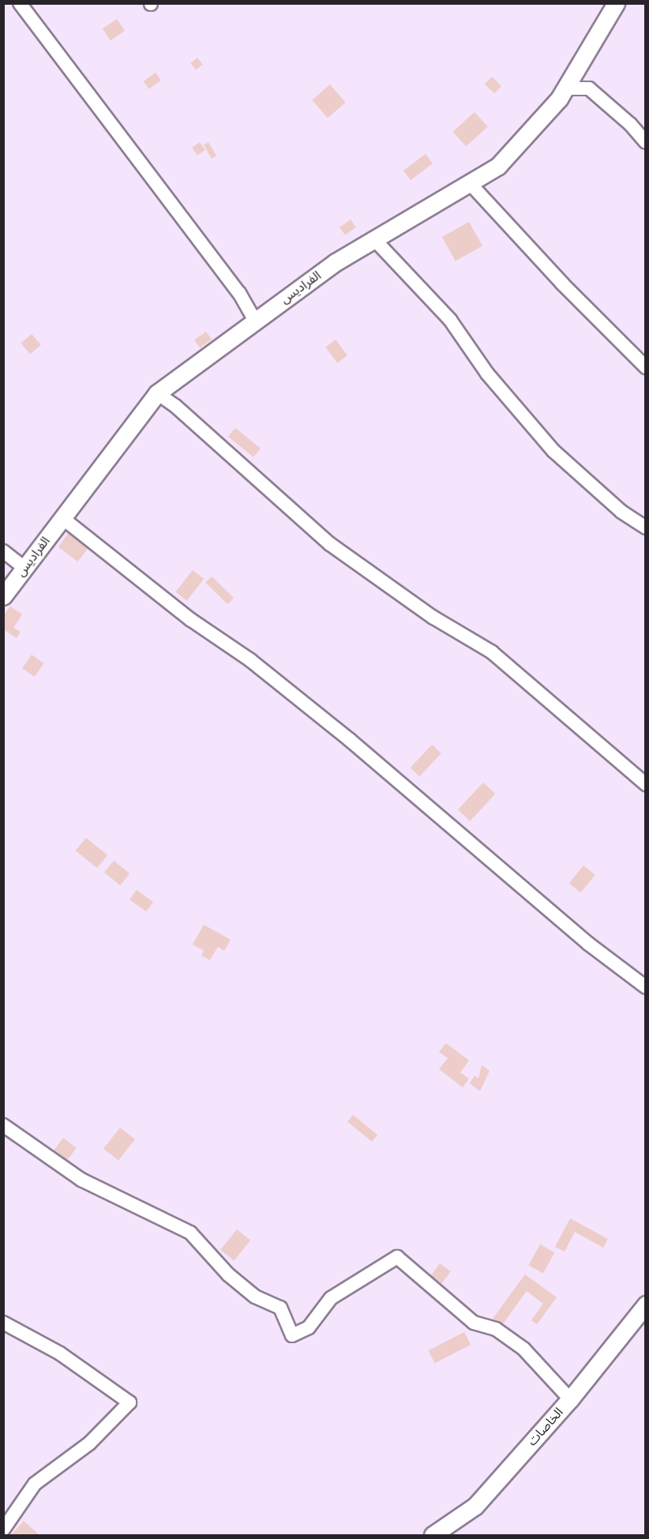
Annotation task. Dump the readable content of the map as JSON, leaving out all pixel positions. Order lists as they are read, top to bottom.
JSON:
{
  "streets": {
    "street": ["الفراديس", "الخاصات"]
  }
}
